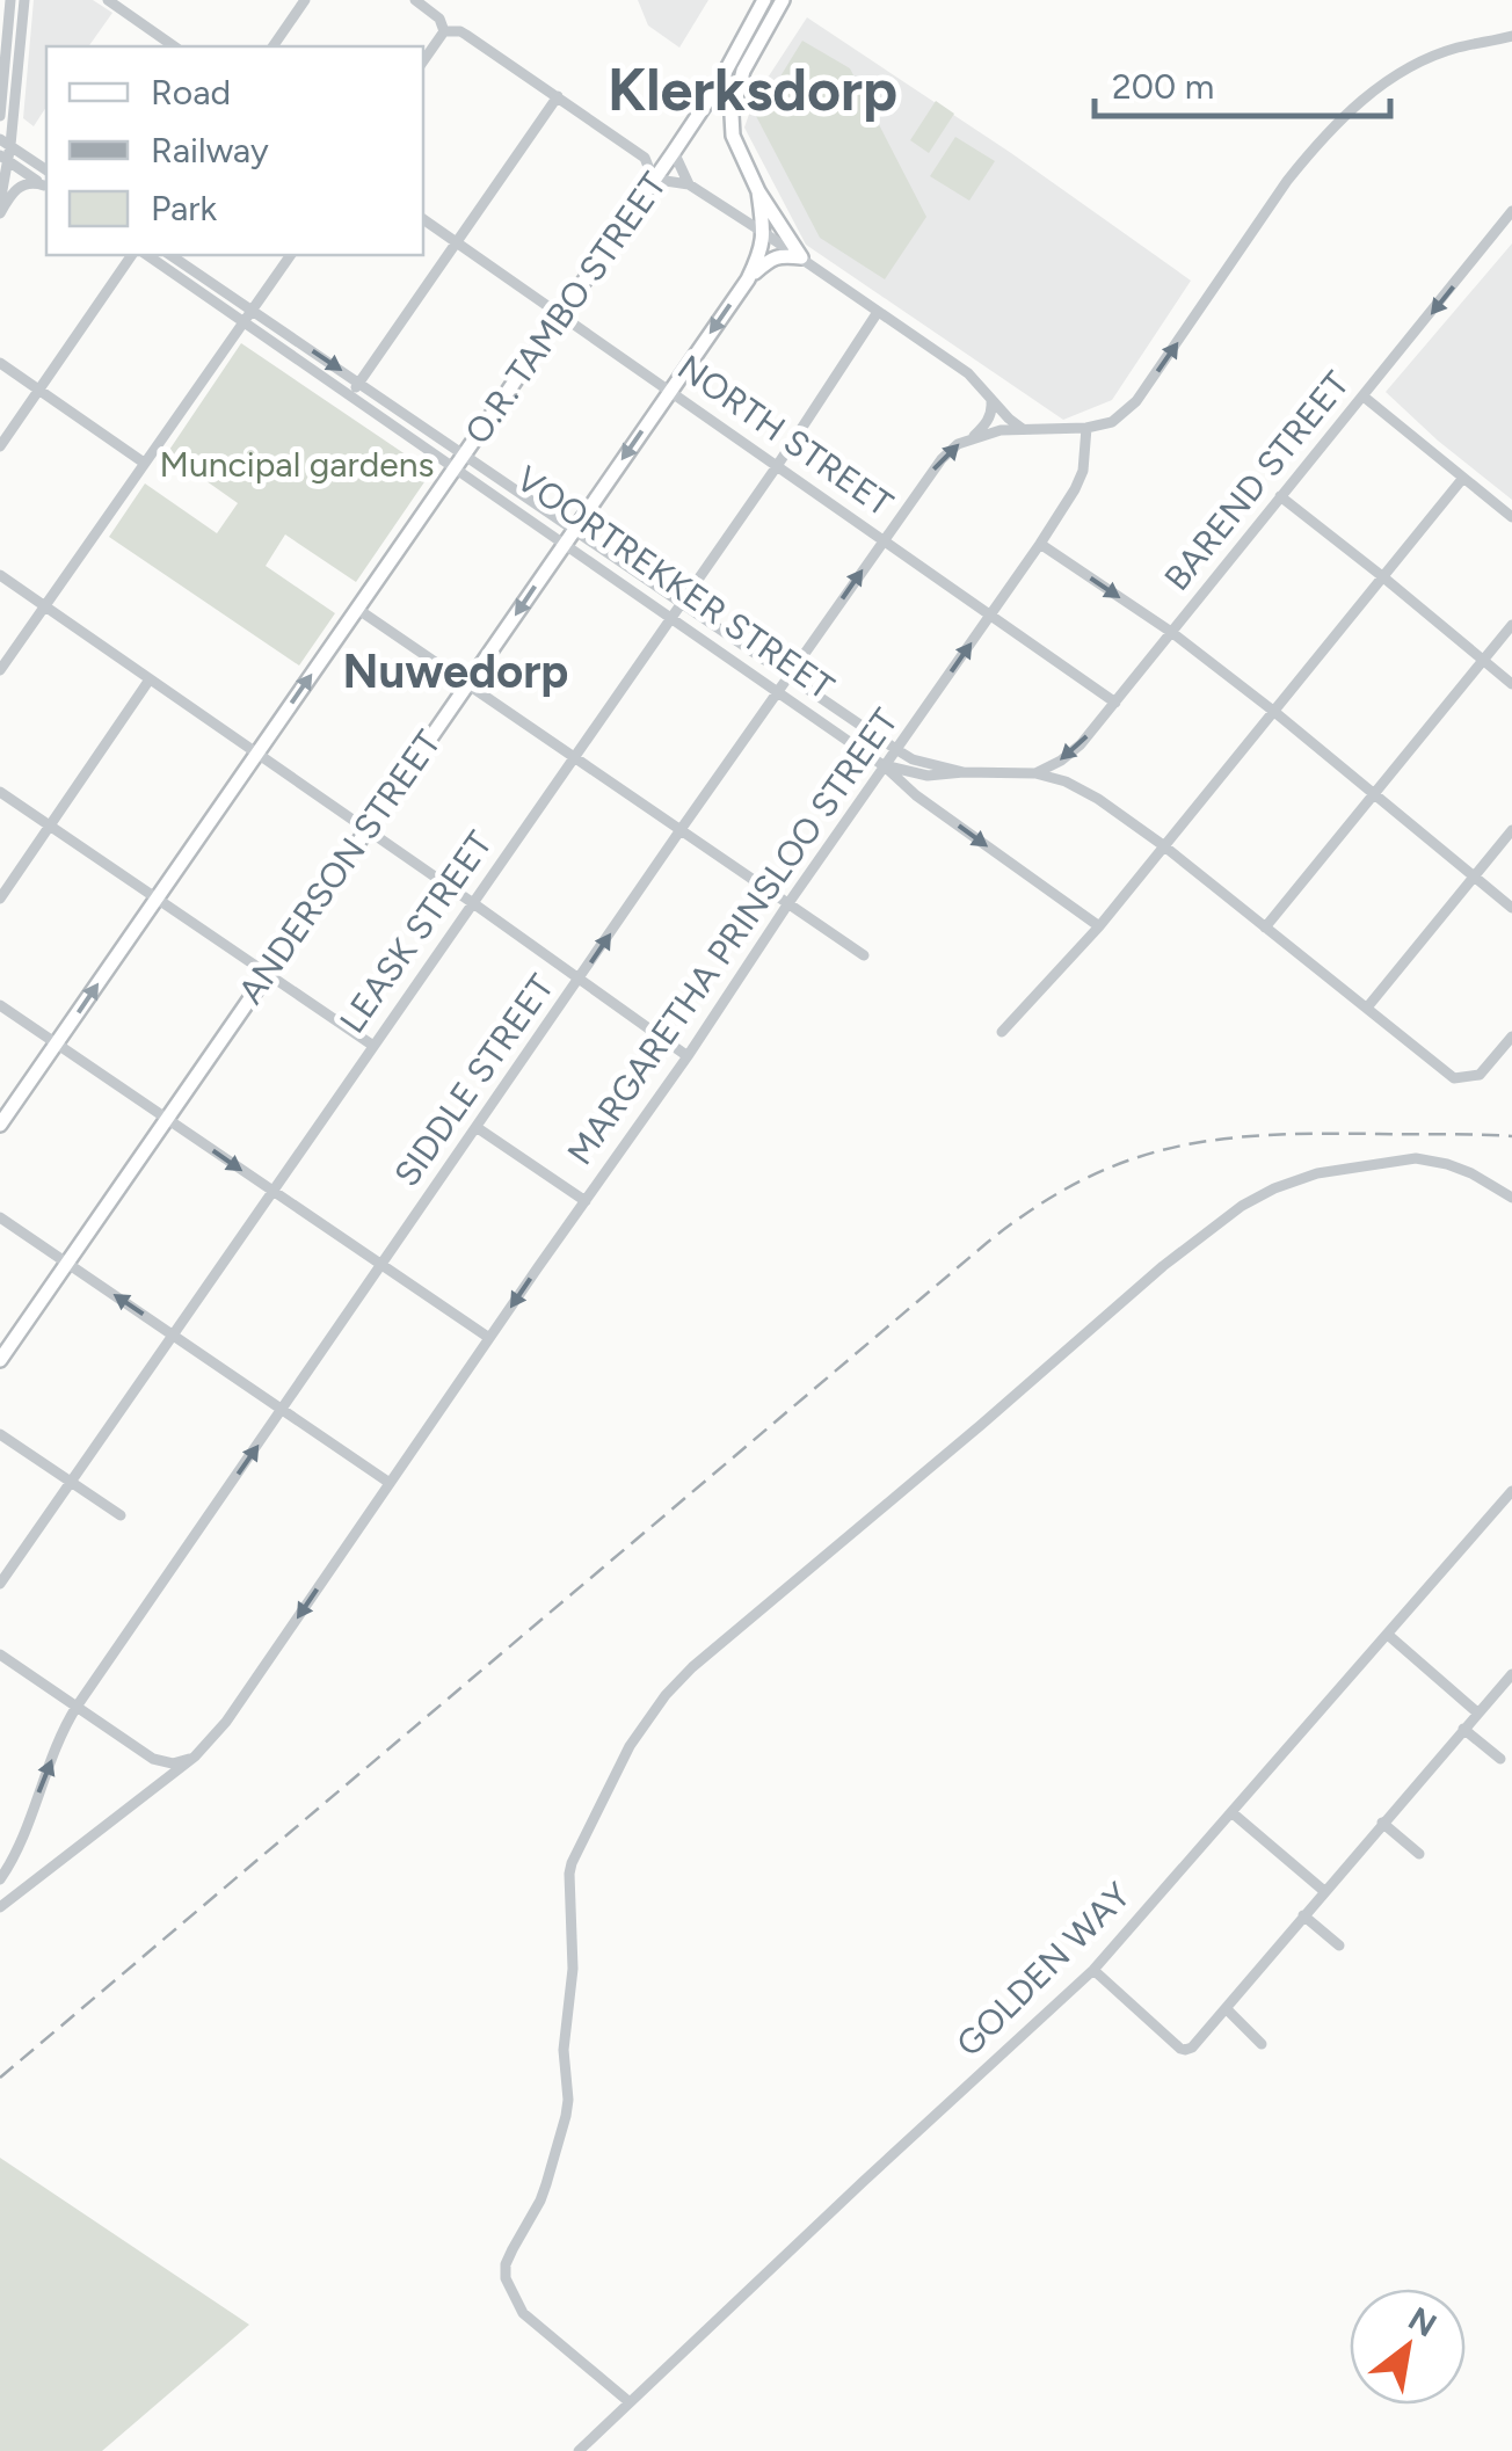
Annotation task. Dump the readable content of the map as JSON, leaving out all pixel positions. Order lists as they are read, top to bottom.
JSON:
{
  "streets": {
    "main road": ["O.R. TAMBO STREET", "ANDERSON STREET"],
    "street": [
      "NORTH STREET",
      "BAREND STREET",
      "VOORTREKKER STREET",
      "LEASK STREET",
      "MARGARETHA PRINSLOO STREET",
      "SIDDLE STREET",
      "GOLDEN WAY"
    ]
  },
  "crossings": [
    ["O.R. TAMBO STREET", "NORTH STREET"],
    ["O.R. TAMBO STREET", "VOORTREKKER STREET"],
    ["NORTH STREET", "BAREND STREET"],
    ["NORTH STREET", "ANDERSON STREET"],
    ["NORTH STREET", "LEASK STREET"],
    ["NORTH STREET", "MARGARETHA PRINSLOO STREET"],
    ["NORTH STREET", "SIDDLE STREET"],
    ["VOORTREKKER STREET", "ANDERSON STREET"],
    ["VOORTREKKER STREET", "LEASK STREET"],
    ["VOORTREKKER STREET", "MARGARETHA PRINSLOO STREET"],
    ["VOORTREKKER STREET", "SIDDLE STREET"]
  ],
  "one_way": ["BAREND STREET", "ANDERSON STREET", "SIDDLE STREET"],
  "districts": ["Klerksdorp", "Nuwedorp"],
  "parks": ["Muncipal gardens"],
  "legend": ["Road", "Railway", "Park"],
  "scale_bar": "200 m",
  "north": "top right"
}
